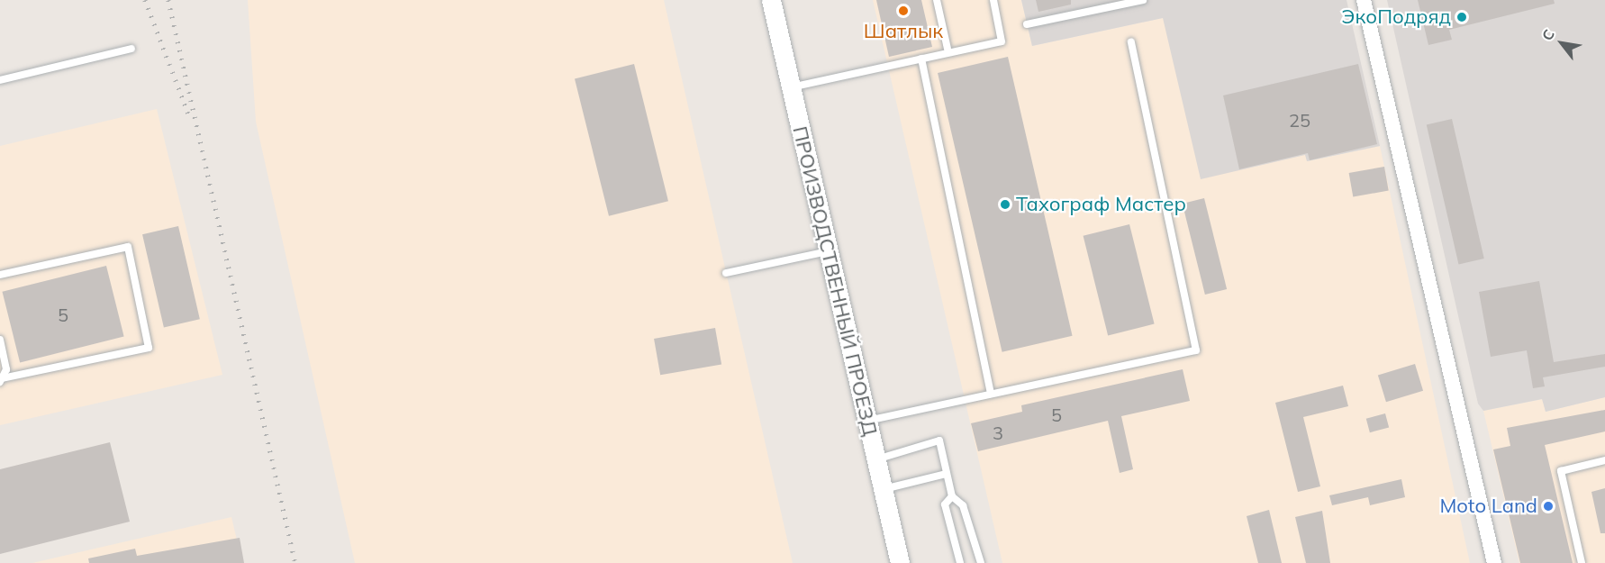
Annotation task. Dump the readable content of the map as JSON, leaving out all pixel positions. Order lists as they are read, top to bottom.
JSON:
{
  "streets": {
    "street": ["ПРОИЗВОДСТВЕННЫЙ ПРОЕЗД"]
  },
  "places": [
    "Шатлык",
    "ЭкоПодряд",
    "Тахограф Мастер",
    "Moto Land"
  ],
  "house_numbers": [
    "25",
    "5",
    "5",
    "3"
  ],
  "north": "top left"
}
